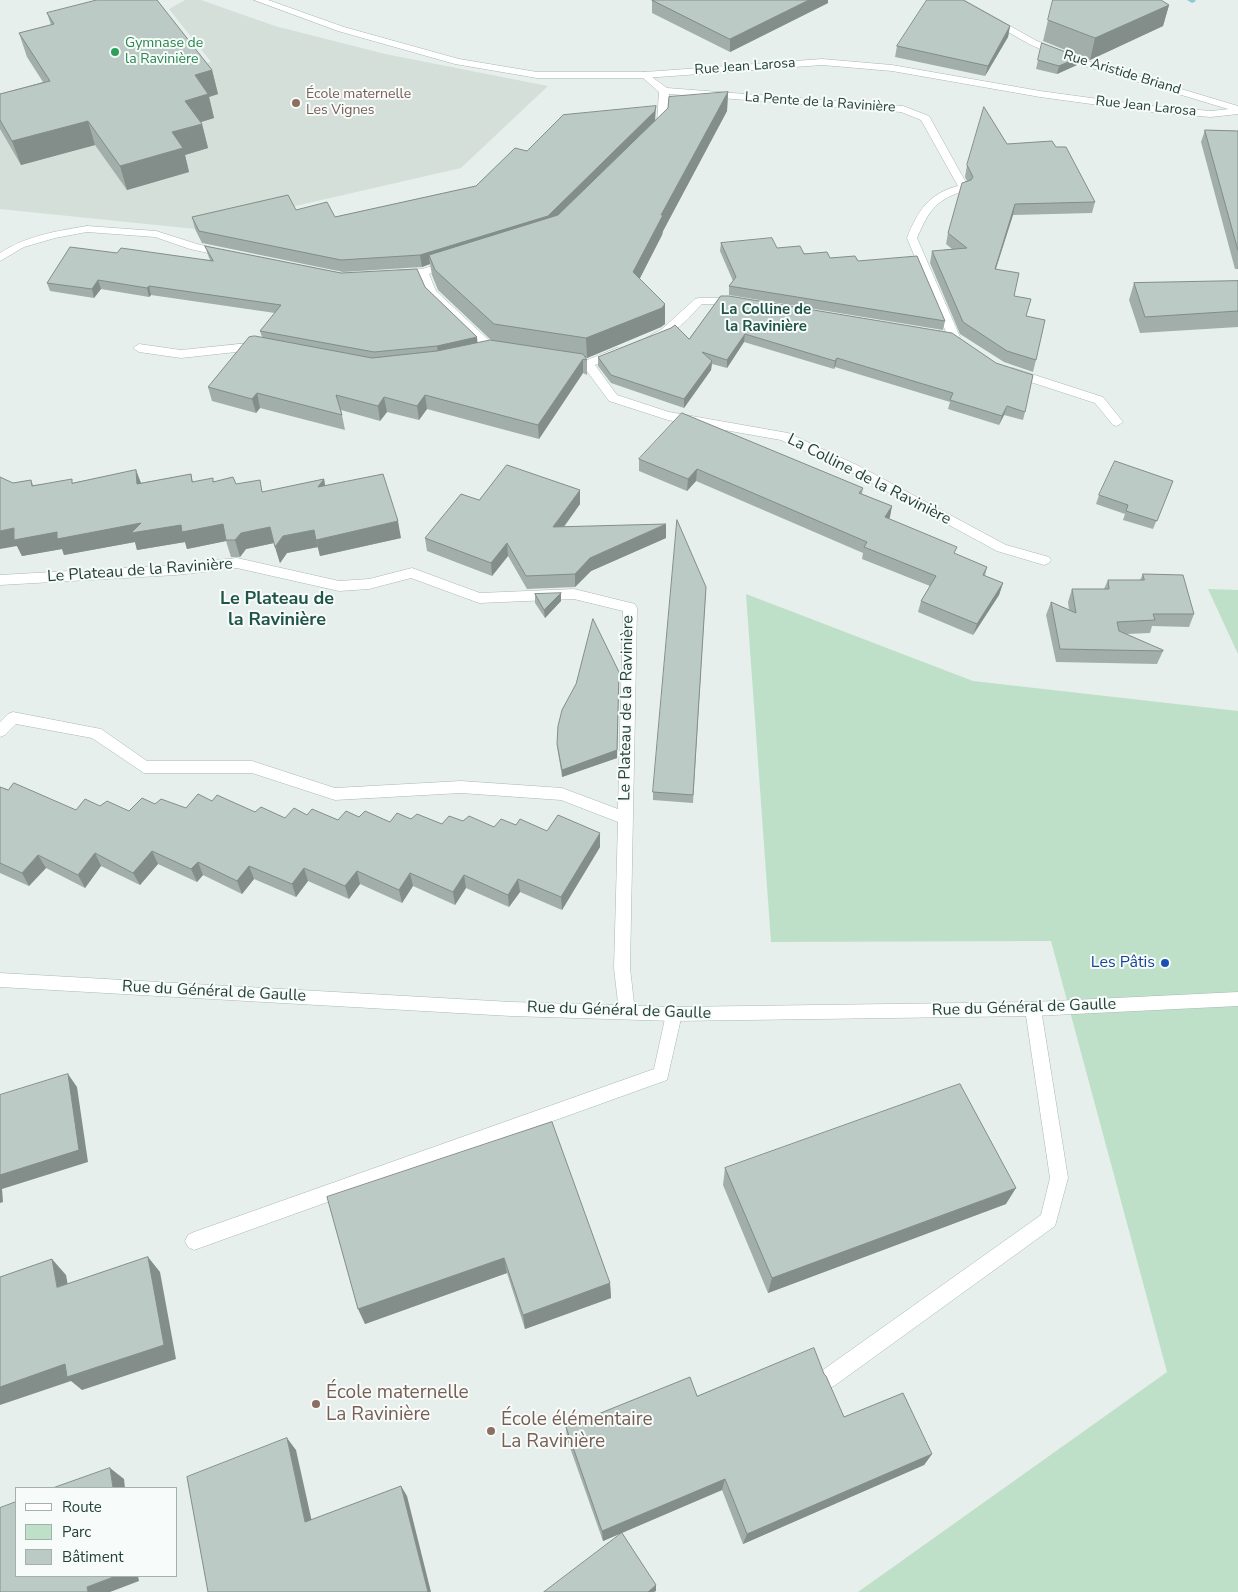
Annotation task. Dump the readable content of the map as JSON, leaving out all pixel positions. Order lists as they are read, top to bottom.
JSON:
{
  "streets": {
    "street": [
      "Rue Jean Larosa",
      "Rue Aristide Briand",
      "La Pente de la Ravinière",
      "La Colline de la Ravinière",
      "Le Plateau de la Ravinière",
      "Rue du Général de Gaulle"
    ]
  },
  "crossings": [
    ["Rue Jean Larosa", "Rue Aristide Briand"],
    ["Le Plateau de la Ravinière", "Rue du Général de Gaulle"]
  ],
  "districts": ["La Colline de la Ravinière", "Le Plateau de la Ravinière"],
  "places": [
    "Gymnase de la Ravinière",
    "École maternelle Les Vignes",
    "Les Pâtis",
    "École maternelle La Ravinière",
    "École élémentaire La Ravinière"
  ],
  "legend": ["Route", "Parc", "Bâtiment"]
}
